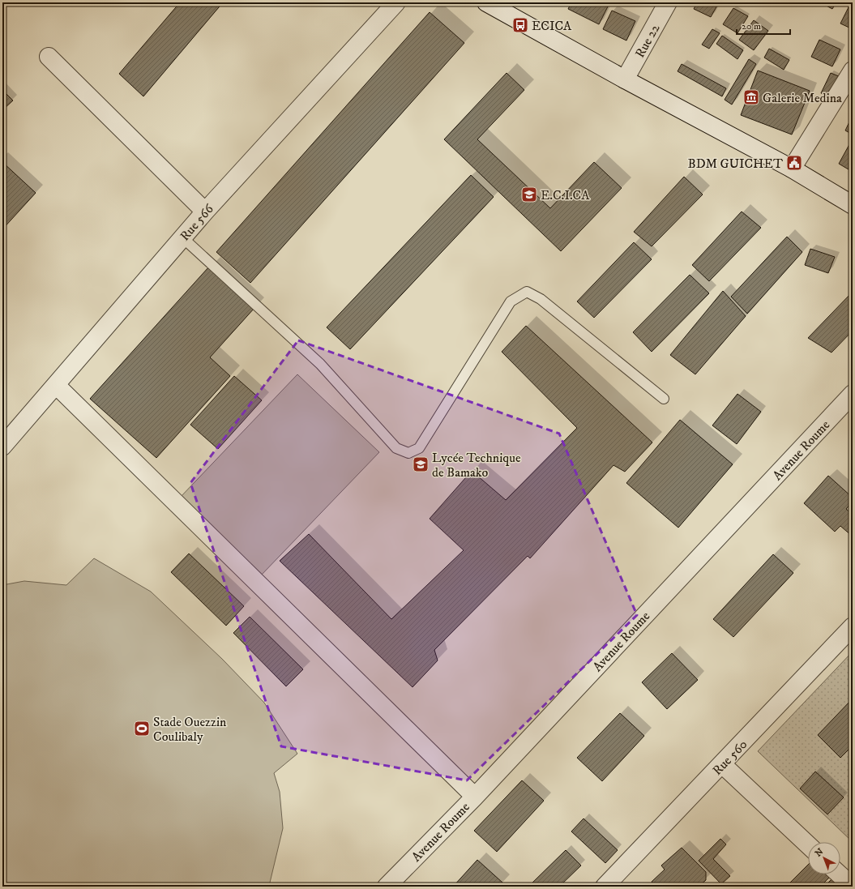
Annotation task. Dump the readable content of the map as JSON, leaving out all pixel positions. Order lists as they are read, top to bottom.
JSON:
{
  "streets": {
    "street": [
      "Rue 22",
      "Rue 566",
      "Avenue Roume",
      "Rue 560"
    ]
  },
  "places": {
    "bus stop": ["ECICA"],
    "museum": ["Galerie Medina"],
    "public building": ["BDM GUICHET"],
    "school or university": ["E.C.I.CA", "Lycée Technique de Bamako"],
    "sports": ["Stade Ouezzin Coulibaly"]
  },
  "scale_bar": "20 m",
  "north": "top left"
}
